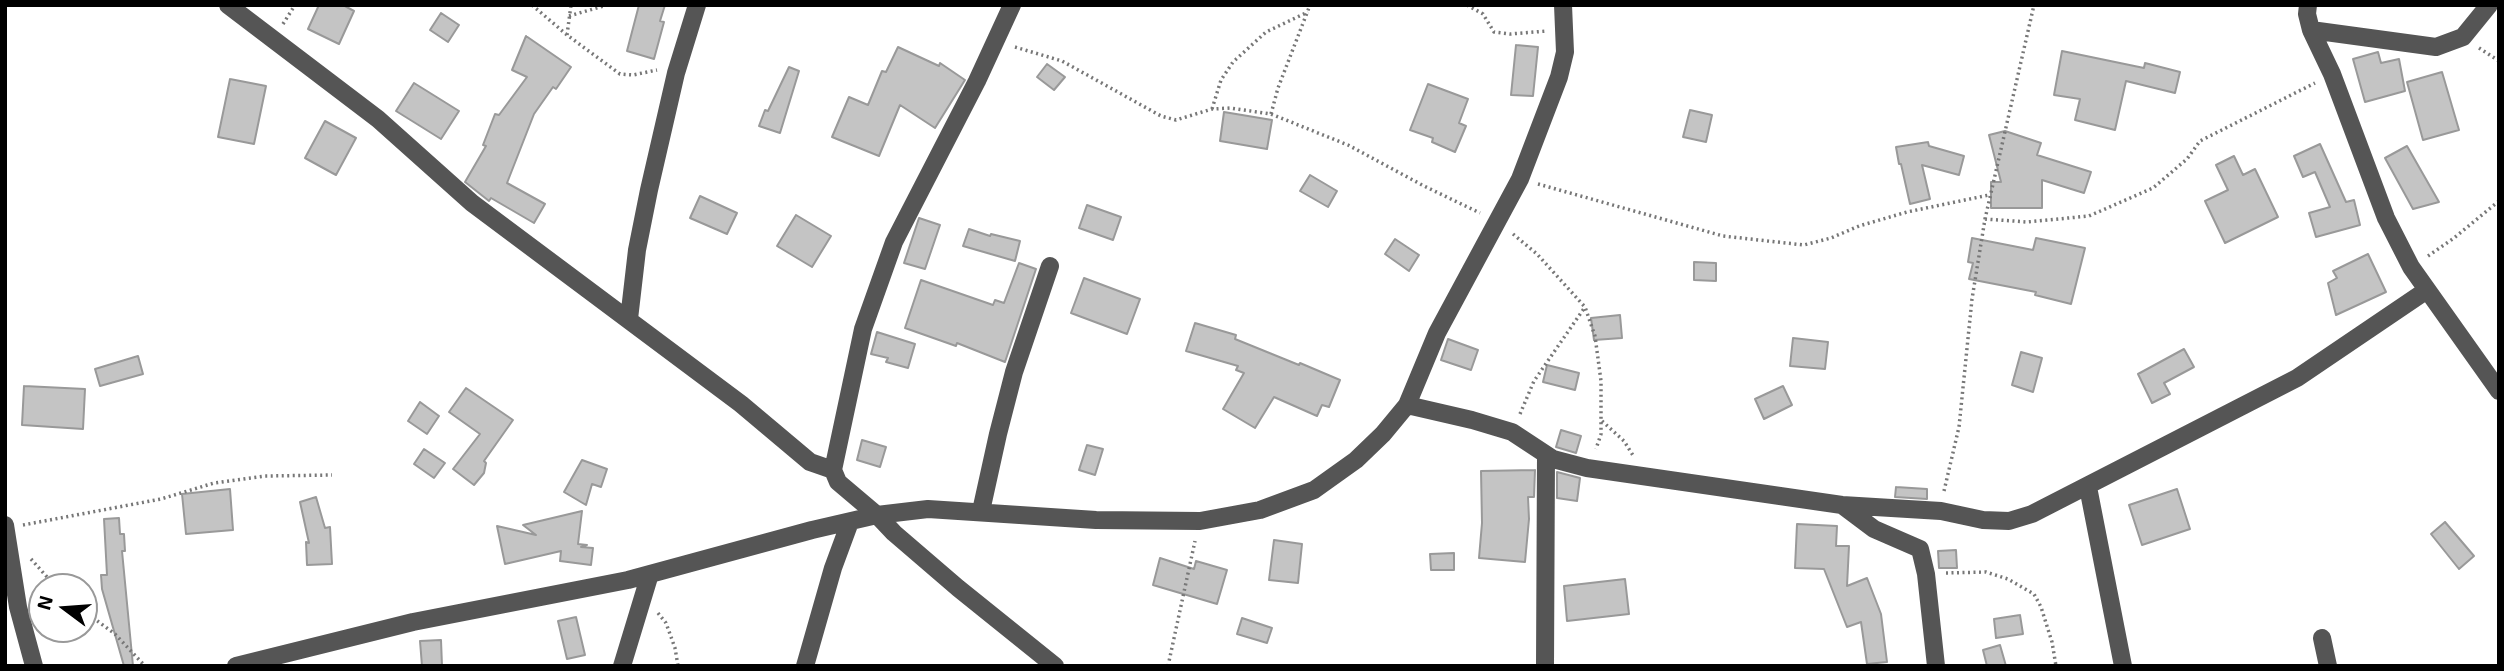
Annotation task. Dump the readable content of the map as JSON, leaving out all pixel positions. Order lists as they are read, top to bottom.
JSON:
{
  "north": "left"
}
